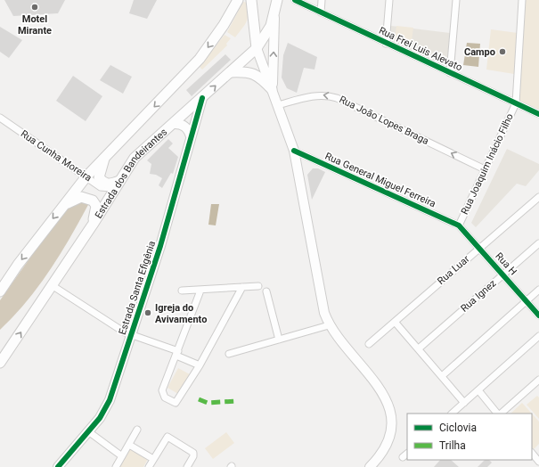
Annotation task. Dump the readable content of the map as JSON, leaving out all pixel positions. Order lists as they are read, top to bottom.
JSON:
{
  "streets": {
    "main road": ["Estrada dos Bandeirantes", "Estrada Santa Efigênia"],
    "street": [
      "Rua Frei Luis Alevato",
      "Rua João Lopes Braga",
      "Rua Cunha Moreira",
      "Rua Joaquim Inácio Filho",
      "Rua General Miguel Ferreira",
      "Rua H",
      "Rua Luar",
      "Rua Ignez"
    ]
  },
  "crossings": [
    ["Rua Frei Luis Alevato", "Rua Joaquim Inácio Filho"],
    ["Rua João Lopes Braga", "Rua Joaquim Inácio Filho"],
    ["Rua Cunha Moreira", "Estrada dos Bandeirantes"],
    ["Rua Joaquim Inácio Filho", "Rua General Miguel Ferreira"],
    ["Rua Joaquim Inácio Filho", "Rua H"],
    ["Estrada dos Bandeirantes", "Estrada Santa Efigênia"],
    ["Rua General Miguel Ferreira", "Rua H"],
    ["Rua H", "Rua Luar"],
    ["Rua H", "Rua Ignez"]
  ],
  "one_way": ["Rua João Lopes Braga"],
  "places": ["Motel Mirante", "Campo", "Igreja do Avivamento"],
  "legend": ["Ciclovia", "Trilha"]
}
